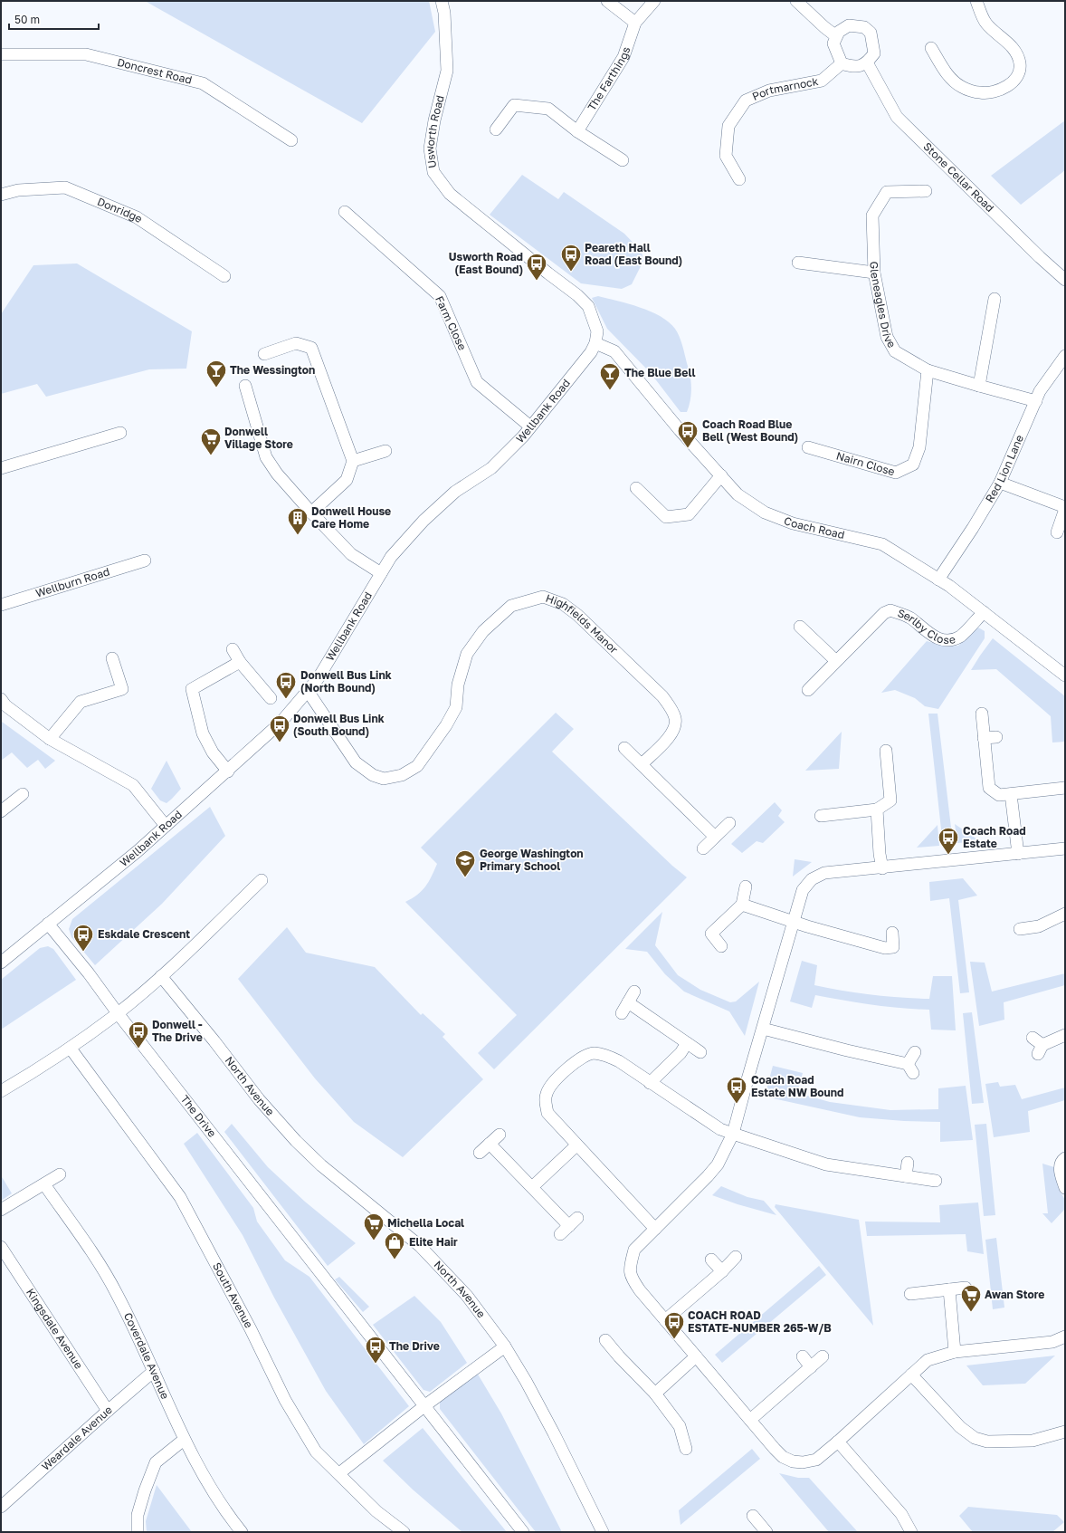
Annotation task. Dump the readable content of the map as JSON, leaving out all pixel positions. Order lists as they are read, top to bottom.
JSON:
{
  "streets": {
    "street": [
      "Doncrest Road",
      "The Farthings",
      "Portmarnock",
      "Usworth Road",
      "Stone Cellar Road",
      "Donridge",
      "Gleneagles Drive",
      "Farm Close",
      "Wellbank Road",
      "Nairn Close",
      "Red Lion Lane",
      "Coach Road",
      "Wellburn Road",
      "Serlby Close",
      "Highfields Manor",
      "North Avenue",
      "The Drive",
      "South Avenue",
      "Kingsdale Avenue",
      "Coverdale Avenue",
      "Weardale Avenue"
    ]
  },
  "crossings": [
    ["Portmarnock", "Stone Cellar Road"],
    ["Usworth Road", "Wellbank Road"],
    ["Usworth Road", "Coach Road"],
    ["Gleneagles Drive", "Nairn Close"],
    ["Gleneagles Drive", "Red Lion Lane"],
    ["Farm Close", "Wellbank Road"],
    ["Wellbank Road", "Coach Road"],
    ["Wellbank Road", "Highfields Manor"],
    ["Wellbank Road", "The Drive"],
    ["Red Lion Lane", "Coach Road"],
    ["Coach Road", "Serlby Close"],
    ["Kingsdale Avenue", "Weardale Avenue"],
    ["Coverdale Avenue", "Weardale Avenue"]
  ],
  "places": {
    "bus stop": [
      "Peareth Hall Road (East Bound)",
      "Usworth Road (East Bound)",
      "Coach Road Blue Bell (West Bound)",
      "Donwell Bus Link (North Bound)",
      "Donwell Bus Link (South Bound)",
      "Coach Road Estate",
      "Eskdale Crescent",
      "Donwell - The Drive",
      "Coach Road Estate NW Bound",
      "COACH ROAD ESTATE-NUMBER 265-W/B",
      "The Drive"
    ],
    "bar": ["The Wessington", "The Blue Bell"],
    "supermarket": ["Donwell Village Store", "Michella Local", "Awan Store"],
    "building": ["Donwell House Care Home"],
    "school or university": ["George Washington Primary School"],
    "shop": ["Elite Hair"]
  },
  "scale_bar": "50 m"
}
